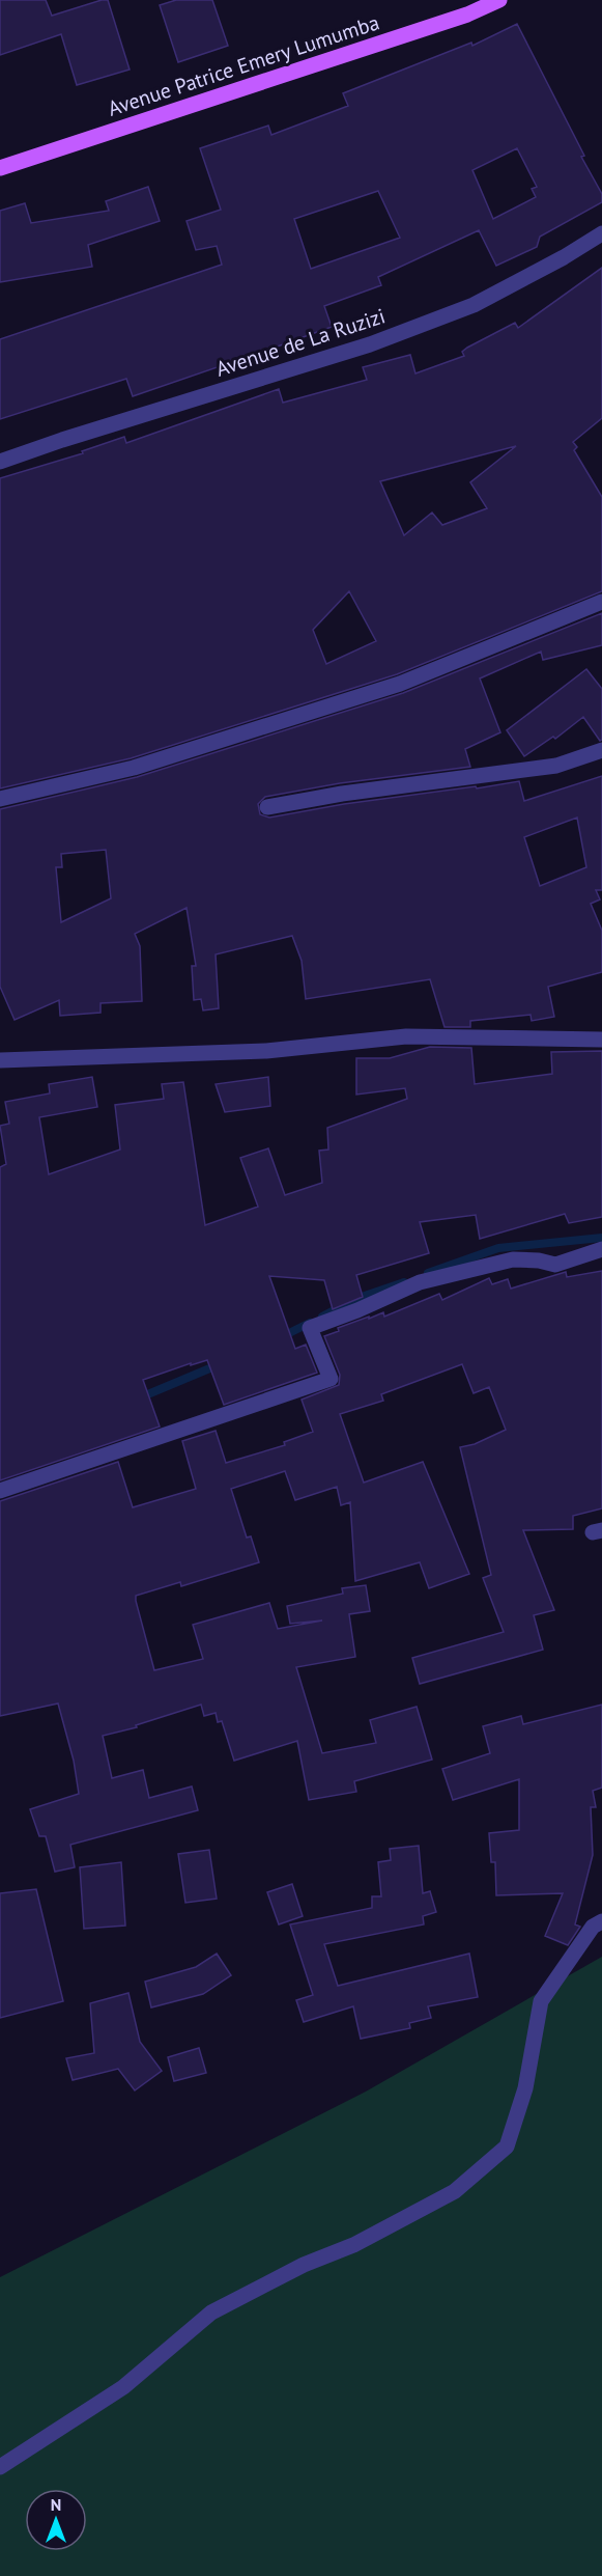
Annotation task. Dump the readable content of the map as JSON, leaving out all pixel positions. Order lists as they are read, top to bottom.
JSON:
{
  "streets": {
    "main road": ["Avenue Patrice Emery Lumumba"],
    "street": ["Avenue de La Ruzizi"]
  },
  "north": "top"
}
